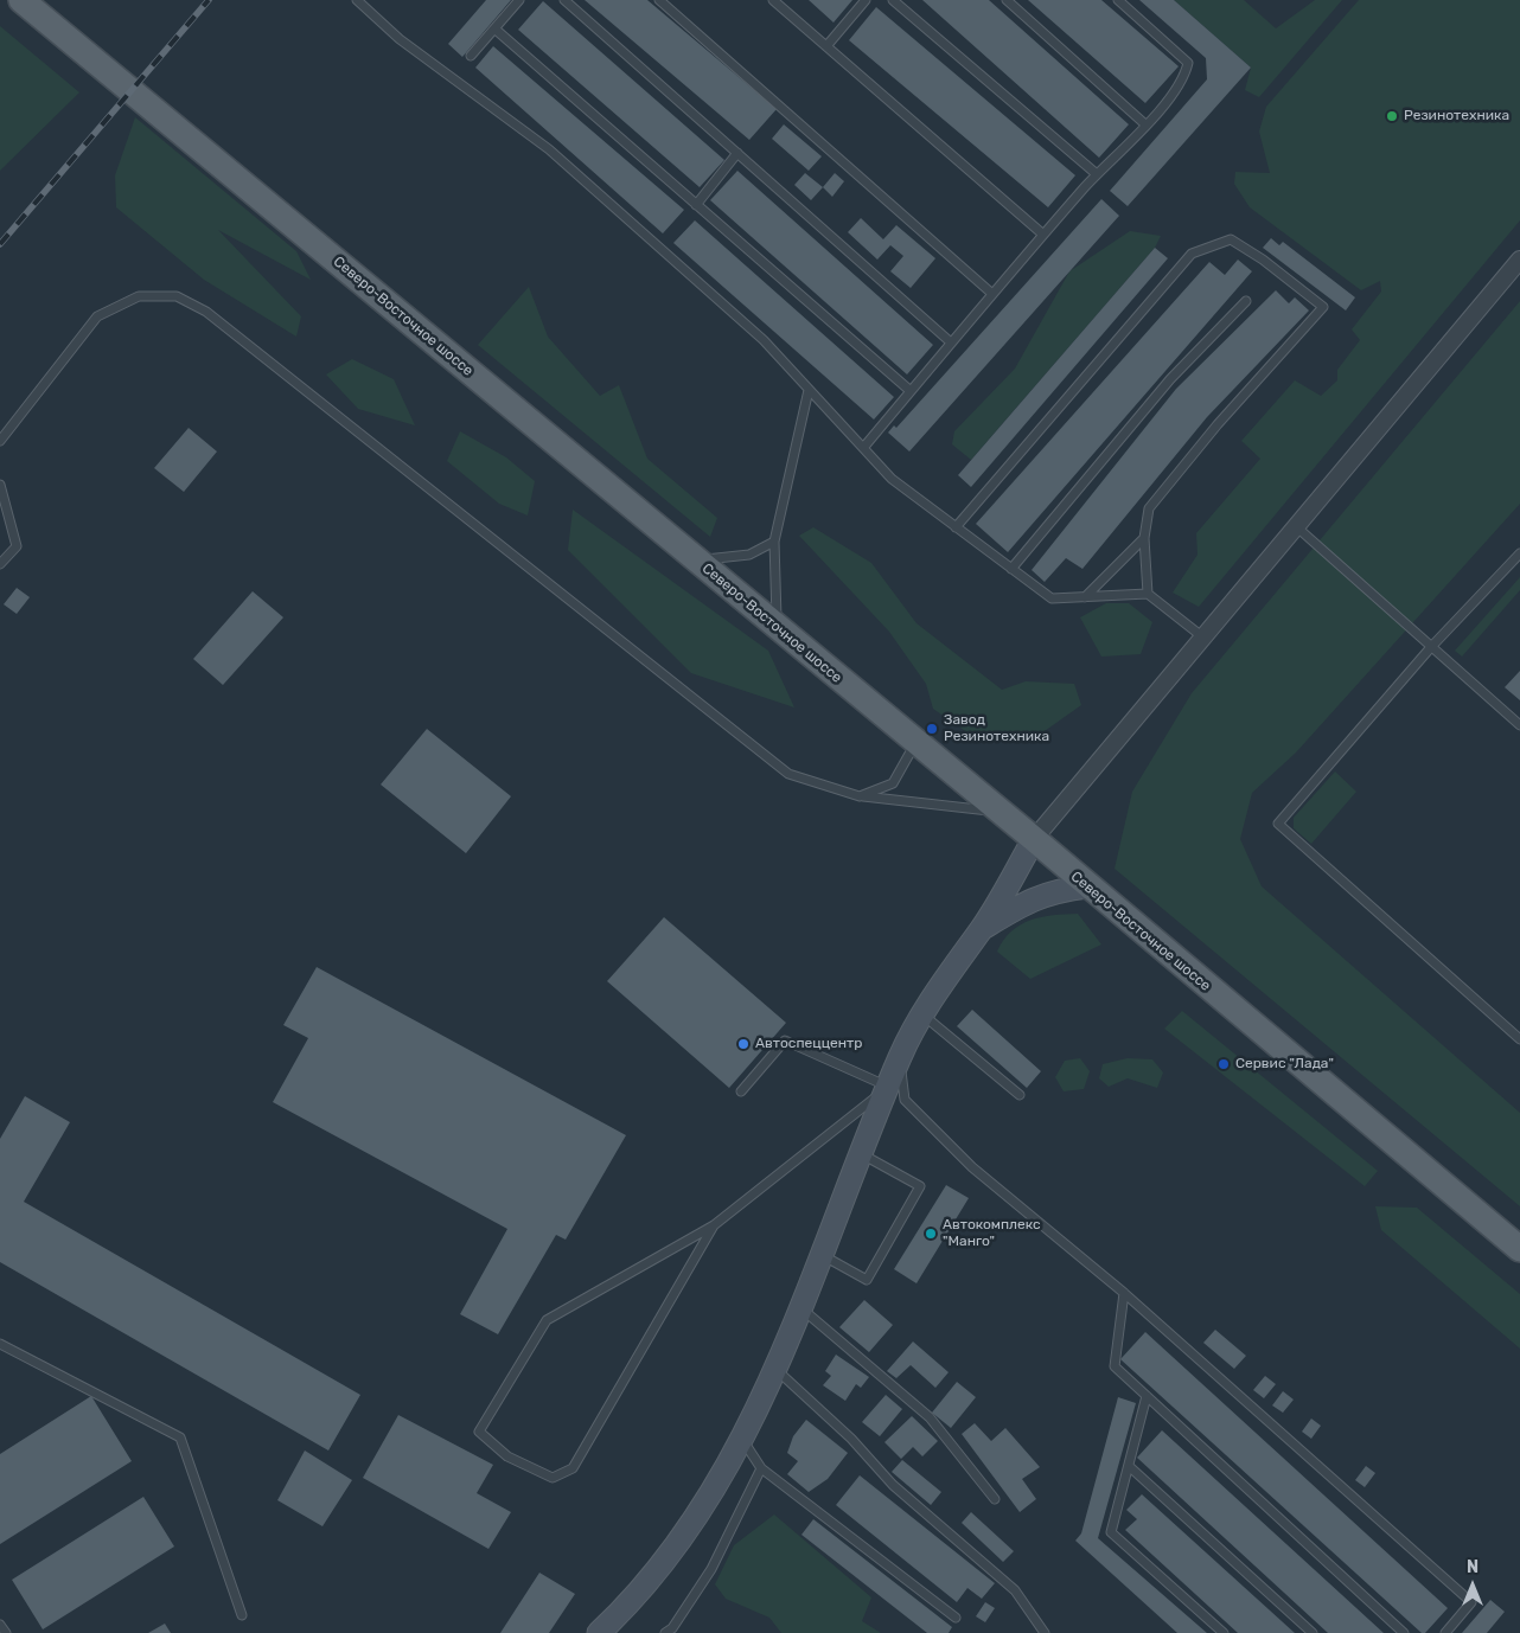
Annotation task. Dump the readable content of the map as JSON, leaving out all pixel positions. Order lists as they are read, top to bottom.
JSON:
{
  "streets": {
    "main road": ["Северо-Восточное шоссе"]
  },
  "places": [
    "Резинотехника",
    "Завод Резинотехника",
    "Автоспеццентр",
    "Сервис \"Лада\"",
    "Автокомплекс \"Манго\""
  ],
  "north": "top"
}
